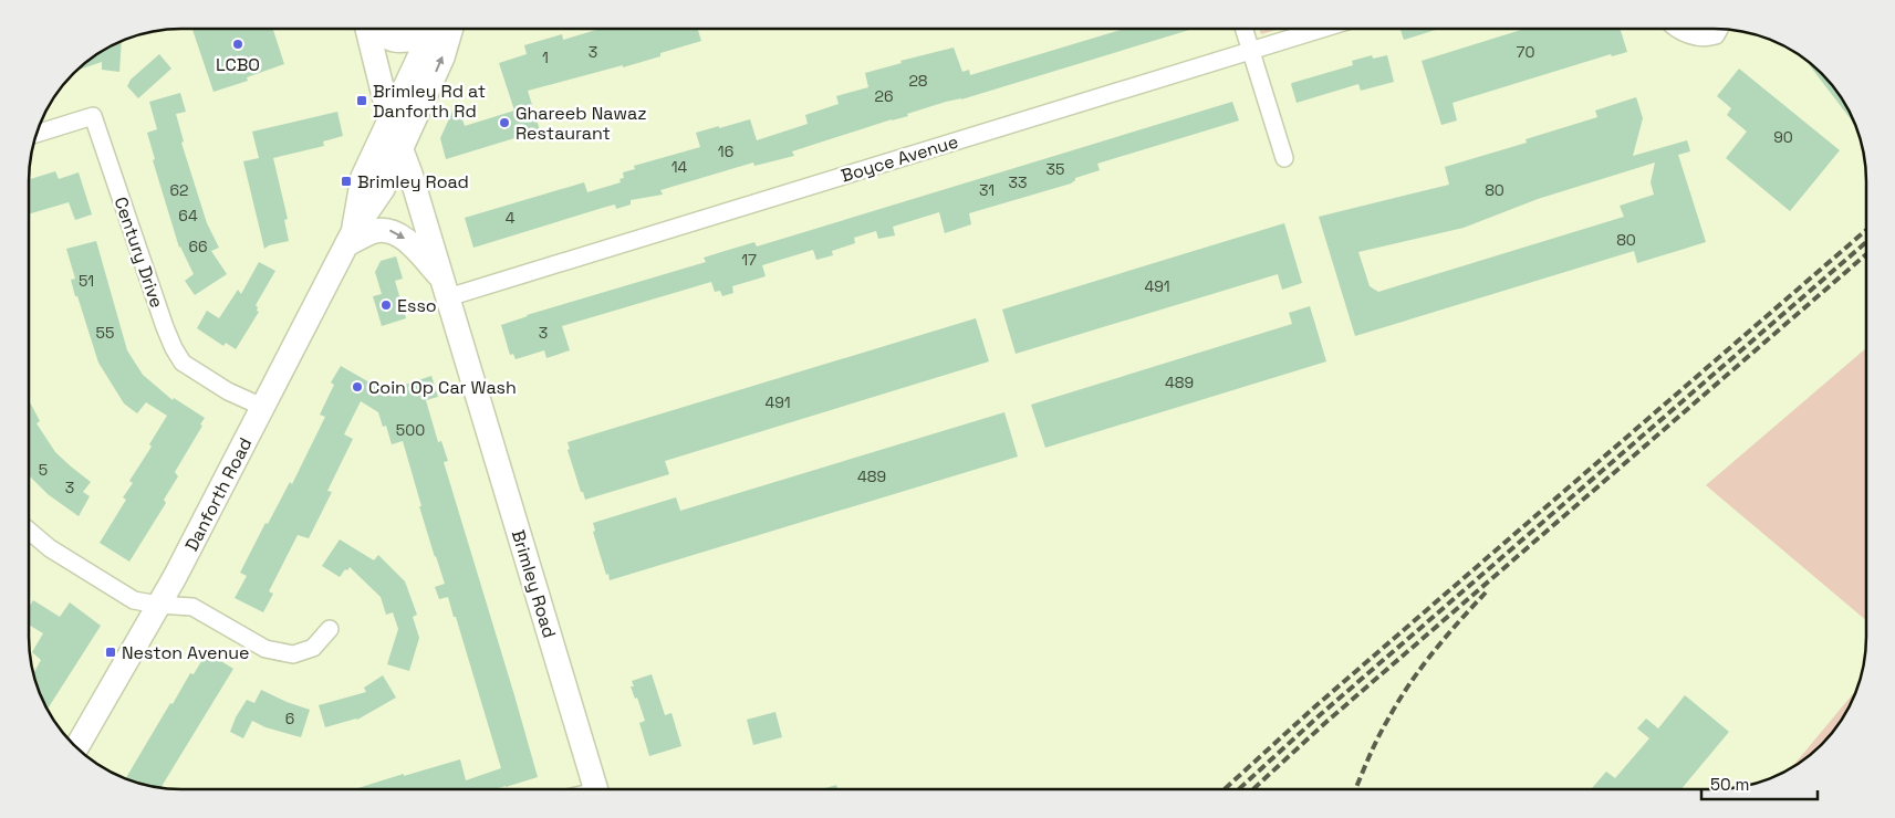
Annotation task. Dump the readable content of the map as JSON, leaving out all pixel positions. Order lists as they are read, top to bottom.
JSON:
{
  "streets": {
    "main road": ["Danforth Road", "Brimley Road"],
    "street": ["Boyce Avenue", "Century Drive"]
  },
  "crossings": [
    ["Boyce Avenue", "Brimley Road"],
    ["Century Drive", "Danforth Road"],
    ["Danforth Road", "Brimley Road"]
  ],
  "places": {
    "other": [
      "LCBO",
      "Ghareeb Nawaz Restaurant",
      "Esso",
      "Coin Op Car Wash"
    ],
    "transit": ["Brimley Rd at Danforth Rd", "Brimley Road", "Neston Avenue"]
  },
  "house_numbers": [
    "3",
    "70",
    "1",
    "28",
    "26",
    "90",
    "16",
    "14",
    "35",
    "33",
    "62",
    "31",
    "80",
    "64",
    "4",
    "80",
    "66",
    "17",
    "51",
    "491",
    "55",
    "3",
    "489",
    "491",
    "500",
    "5",
    "489",
    "3",
    "6"
  ],
  "scale_bar": "50 m"
}
